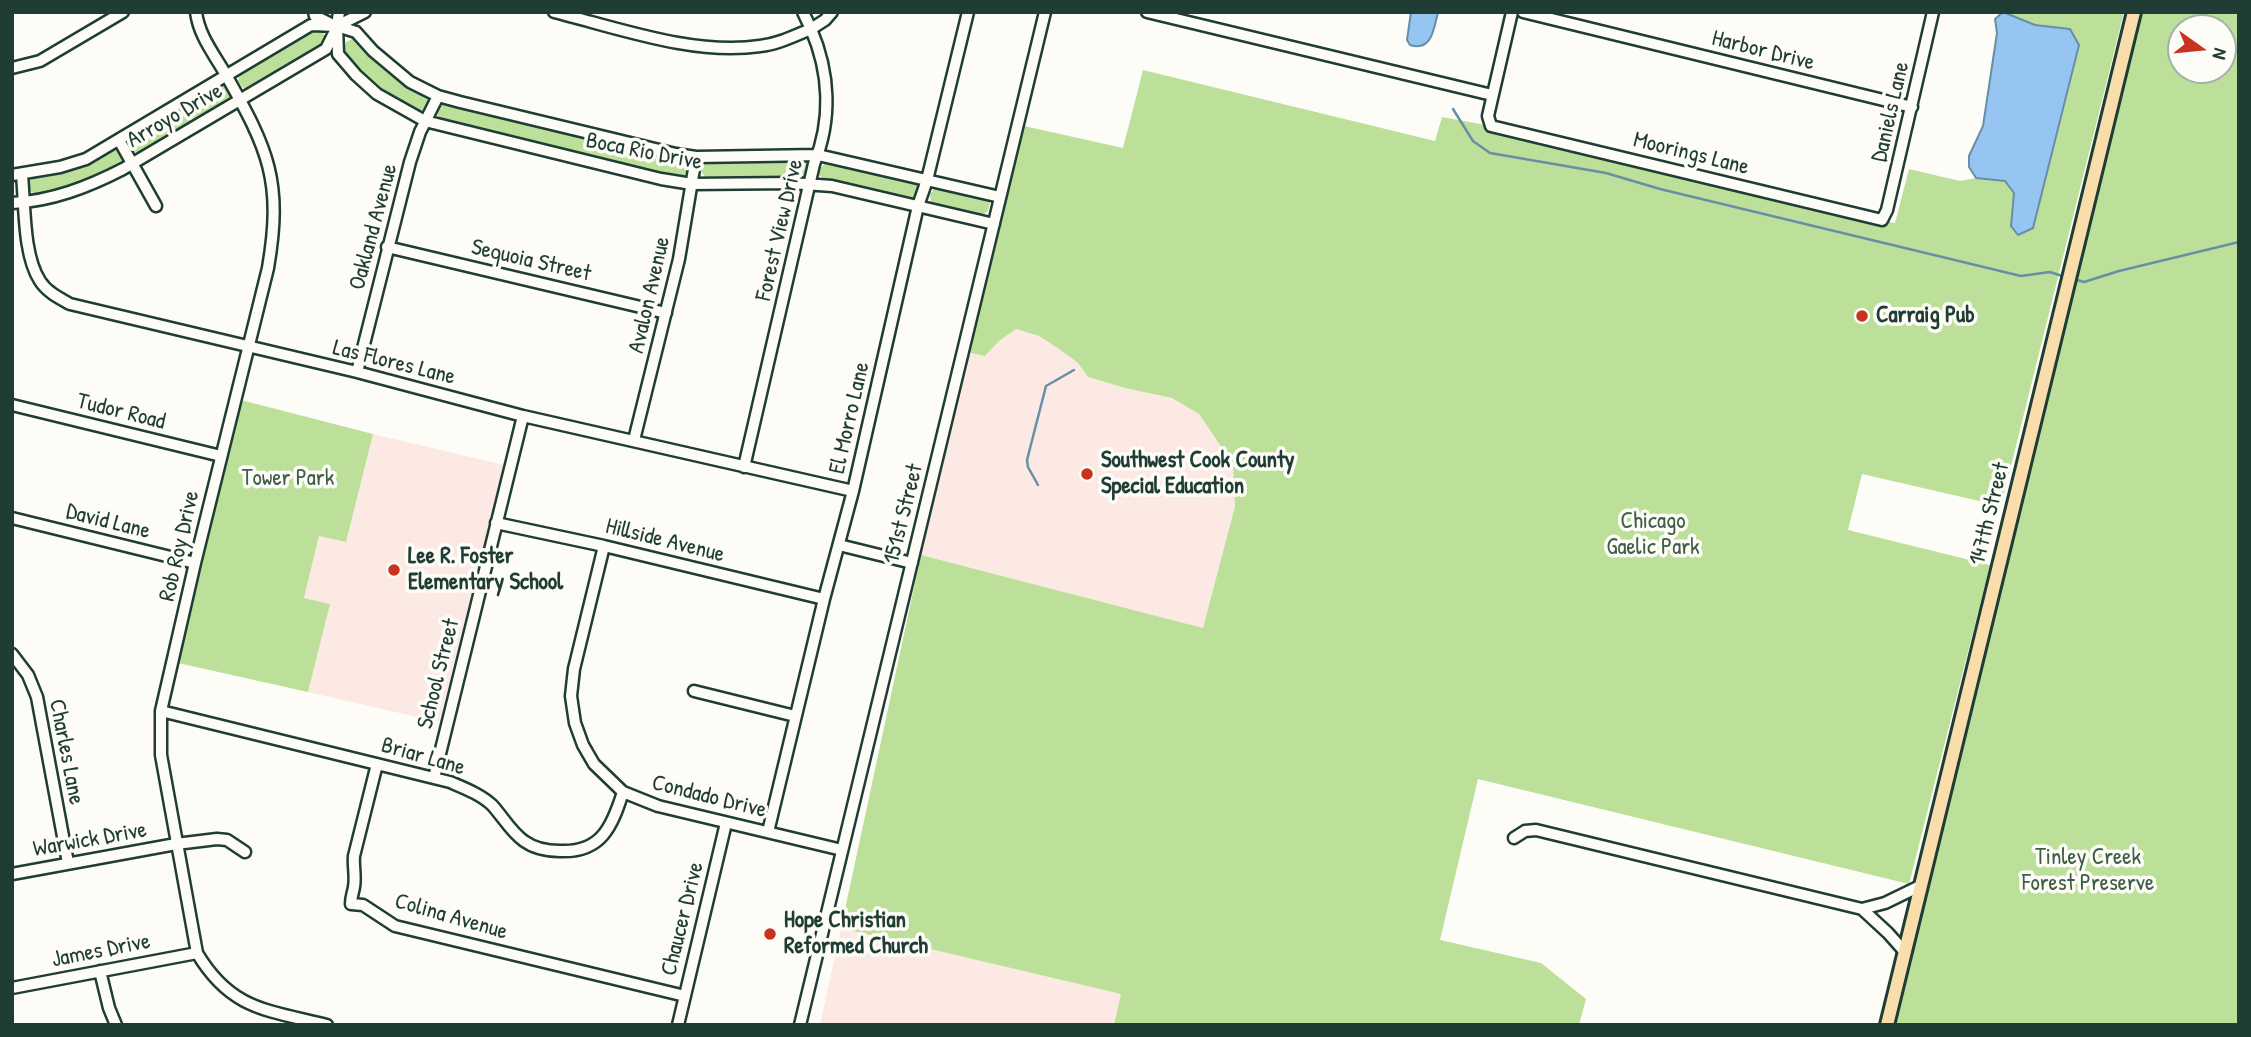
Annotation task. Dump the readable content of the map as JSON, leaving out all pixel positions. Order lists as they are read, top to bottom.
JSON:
{
  "streets": {
    "main road": ["147th Street"],
    "street": [
      "Harbor Drive",
      "Daniels Lane",
      "Arroyo Drive",
      "Boca Rio Drive",
      "Moorings Lane",
      "Oakland Avenue",
      "Forest View Drive",
      "Sequoia Street",
      "Avalon Avenue",
      "Las Flores Lane",
      "Tudor Road",
      "El Morro Lane",
      "151st Street",
      "David Lane",
      "Hillside Avenue",
      "Rob Roy Drive",
      "School Street",
      "Charles Lane",
      "Briar Lane",
      "Condado Drive",
      "Warwick Drive",
      "Colina Avenue",
      "Chaucer Drive",
      "James Drive"
    ]
  },
  "crossings": [
    ["Harbor Drive", "Daniels Lane"],
    ["Daniels Lane", "Moorings Lane"],
    ["Arroyo Drive", "Boca Rio Drive"],
    ["Arroyo Drive", "Las Flores Lane"],
    ["Arroyo Drive", "Rob Roy Drive"],
    ["Boca Rio Drive", "Oakland Avenue"],
    ["Boca Rio Drive", "Forest View Drive"],
    ["Boca Rio Drive", "Avalon Avenue"],
    ["Boca Rio Drive", "El Morro Lane"],
    ["Boca Rio Drive", "151st Street"],
    ["Oakland Avenue", "Sequoia Street"],
    ["Oakland Avenue", "Las Flores Lane"],
    ["Forest View Drive", "Las Flores Lane"],
    ["Sequoia Street", "Avalon Avenue"],
    ["Avalon Avenue", "Las Flores Lane"],
    ["Las Flores Lane", "El Morro Lane"],
    ["Las Flores Lane", "Rob Roy Drive"],
    ["Las Flores Lane", "School Street"],
    ["Tudor Road", "Rob Roy Drive"],
    ["El Morro Lane", "Hillside Avenue"],
    ["El Morro Lane", "Condado Drive"],
    ["151st Street", "Condado Drive"],
    ["David Lane", "Rob Roy Drive"],
    ["Hillside Avenue", "School Street"],
    ["Hillside Avenue", "Condado Drive"],
    ["Rob Roy Drive", "Briar Lane"],
    ["Rob Roy Drive", "Warwick Drive"],
    ["Rob Roy Drive", "James Drive"],
    ["School Street", "Briar Lane"],
    ["Charles Lane", "Warwick Drive"],
    ["Briar Lane", "Condado Drive"],
    ["Briar Lane", "Colina Avenue"],
    ["Condado Drive", "Chaucer Drive"],
    ["Colina Avenue", "Chaucer Drive"]
  ],
  "parks": ["Tower Park", "Chicago Gaelic Park", "Tinley Creek Forest Preserve"],
  "places": [
    "Carraig Pub",
    "Southwest Cook County Special Education",
    "Lee R. Foster Elementary School",
    "Hope Christian Reformed Church"
  ],
  "north": "right"
}
